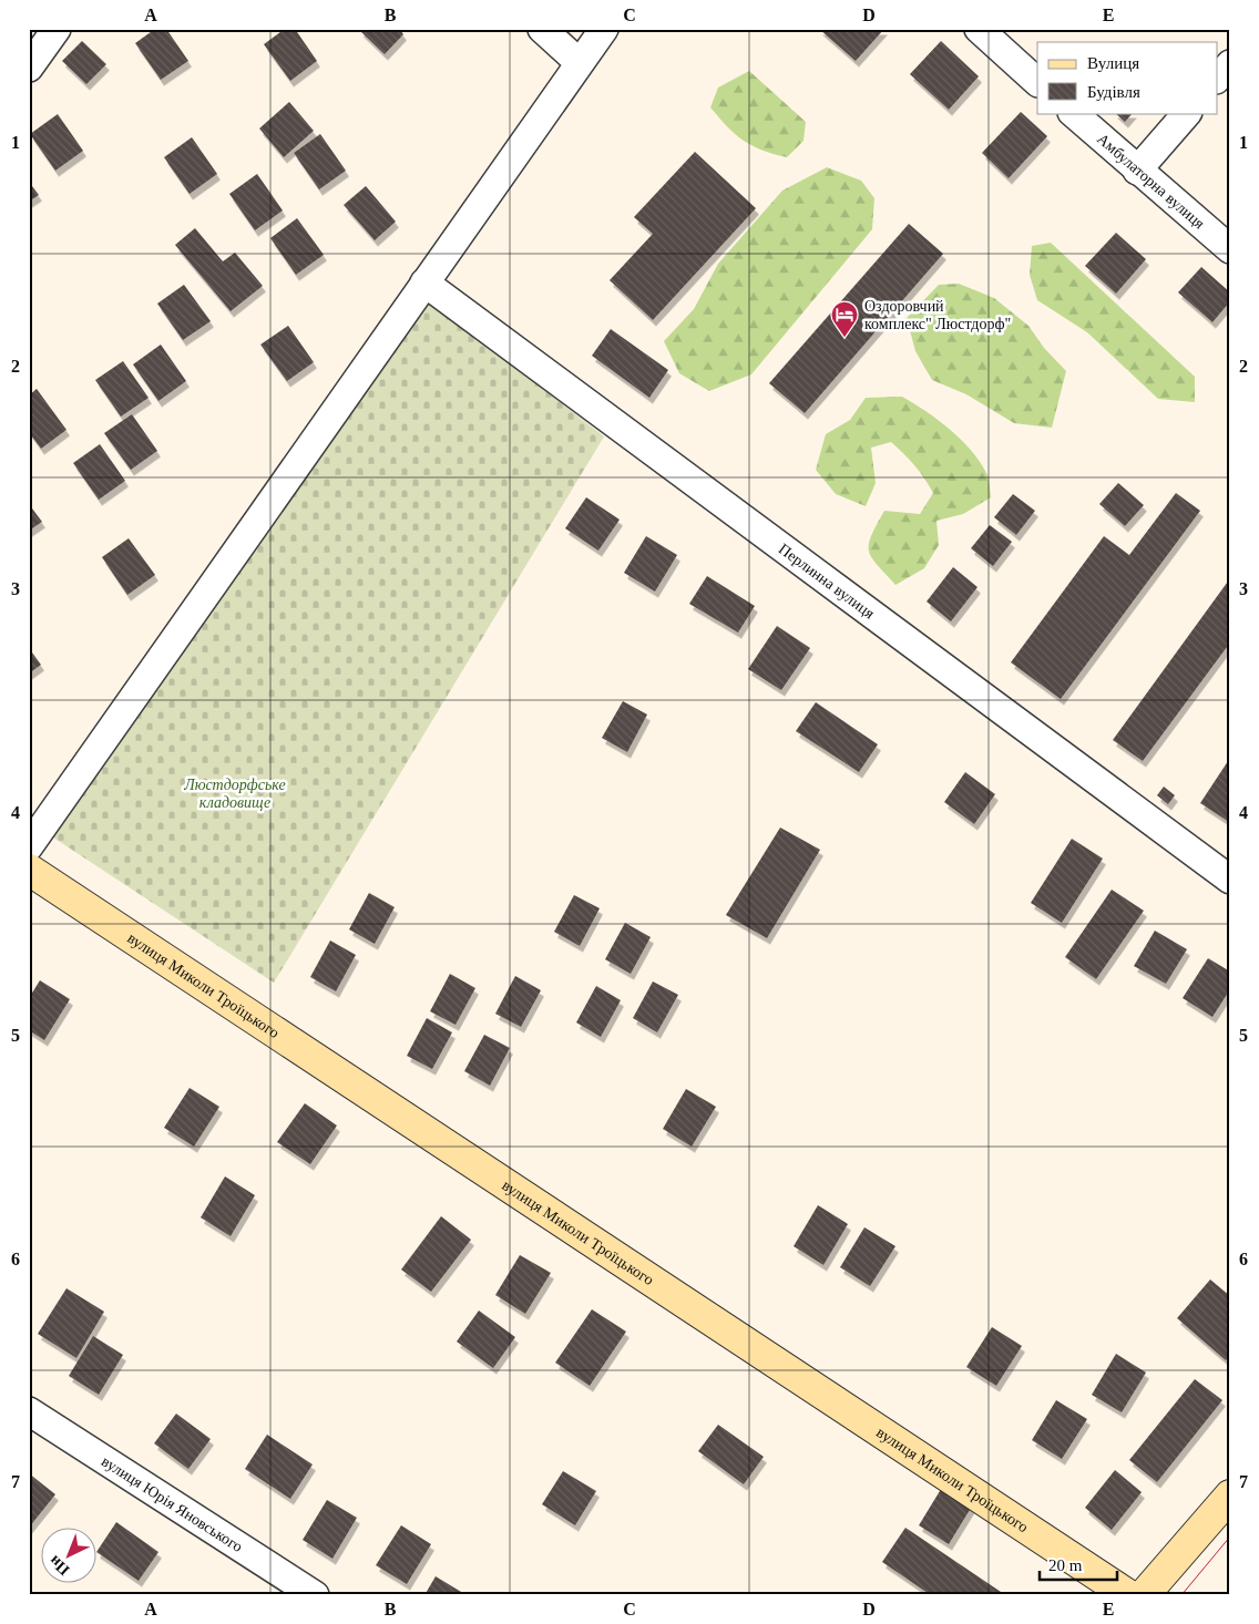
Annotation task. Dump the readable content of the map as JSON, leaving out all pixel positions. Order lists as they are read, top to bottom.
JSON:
{
  "streets": {
    "street": [
      "Амбулаторна вулиця",
      "Перлинна вулиця",
      "вулиця Миколи Троїцького",
      "вулиця Юрія Яновського"
    ]
  },
  "parks": ["Люстдорфське кладовище"],
  "places": {
    "hotel": ["Оздоровчий комплекс\" Люстдорф\""]
  },
  "legend": ["Вулиця", "Будівля"],
  "scale_bar": "20 m",
  "north": "bottom left",
  "grid": {
    "columns": [
      "A",
      "B",
      "C",
      "D",
      "E"
    ],
    "rows": [
      "1",
      "2",
      "3",
      "4",
      "5",
      "6",
      "7"
    ]
  }
}
